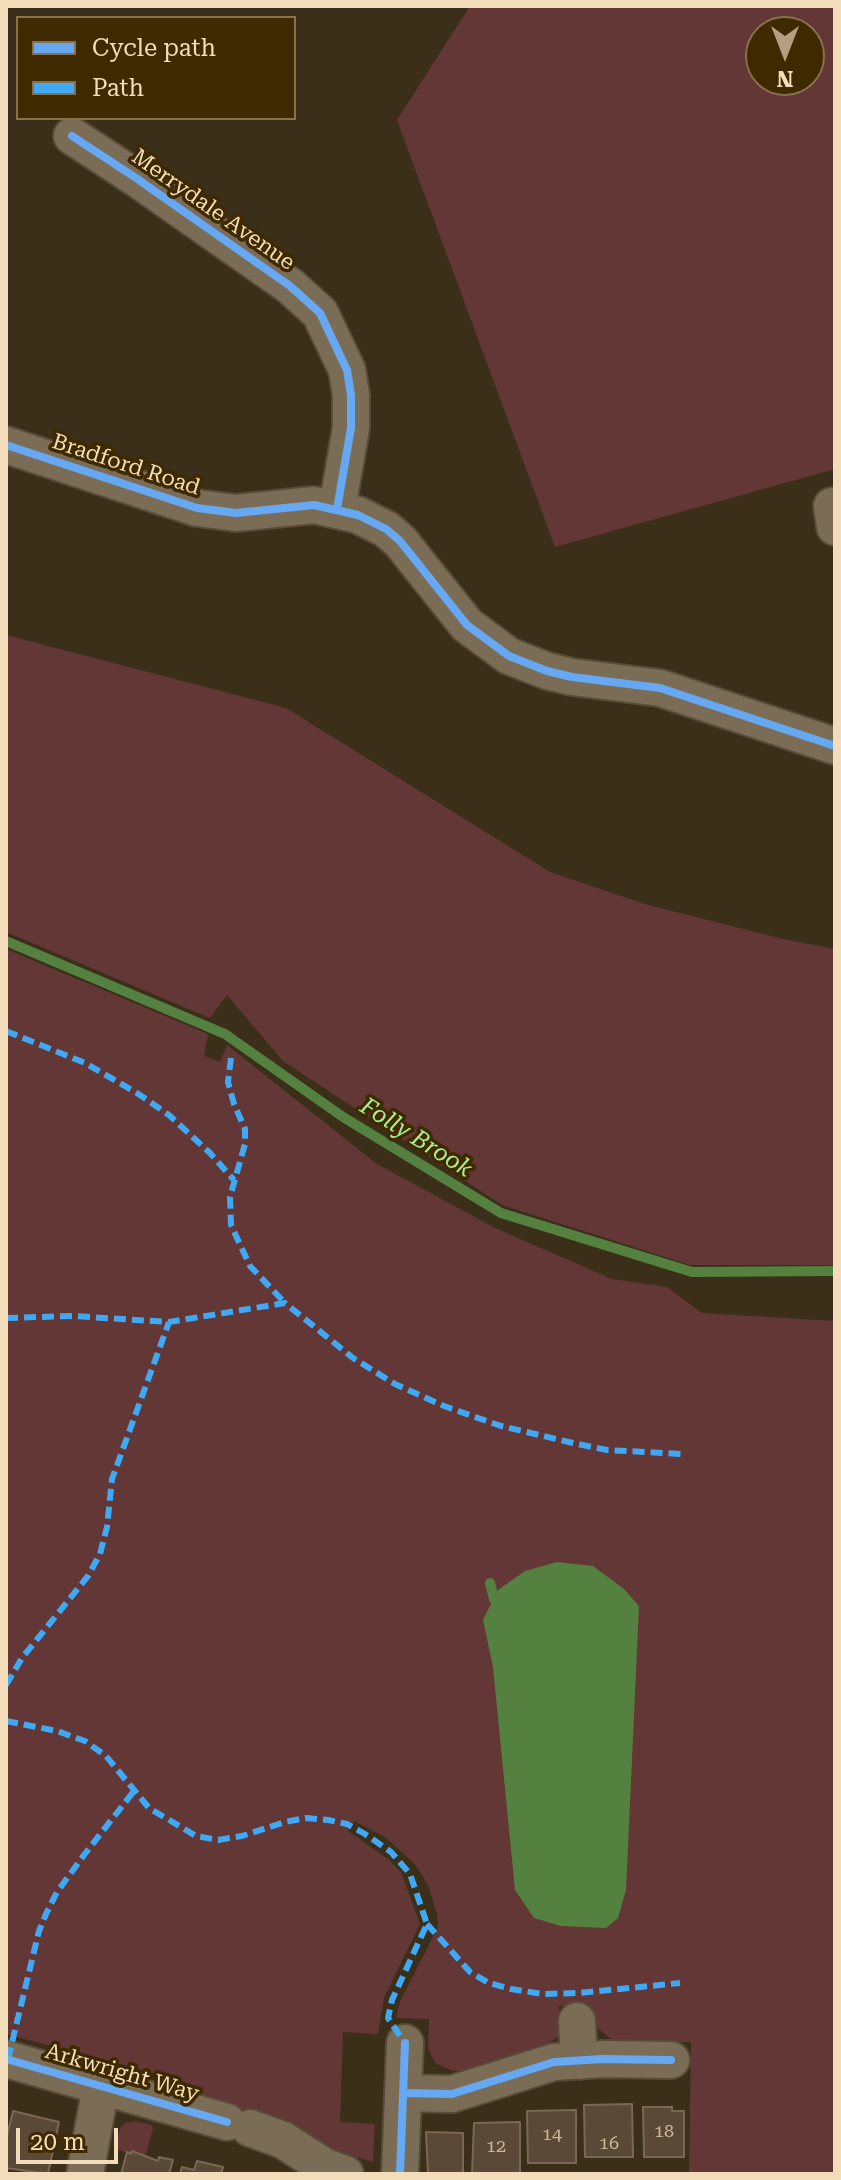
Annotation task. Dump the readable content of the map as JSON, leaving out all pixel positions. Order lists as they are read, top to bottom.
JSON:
{
  "streets": {
    "street": ["Merrydale Avenue", "Bradford Road", "Arkwright Way"]
  },
  "crossings": [
    ["Merrydale Avenue", "Bradford Road"]
  ],
  "water": ["Folly Brook"],
  "house_numbers": [
    "18",
    "14",
    "16",
    "12"
  ],
  "legend": ["Cycle path", "Path"],
  "scale_bar": "20 m",
  "north": "bottom"
}
